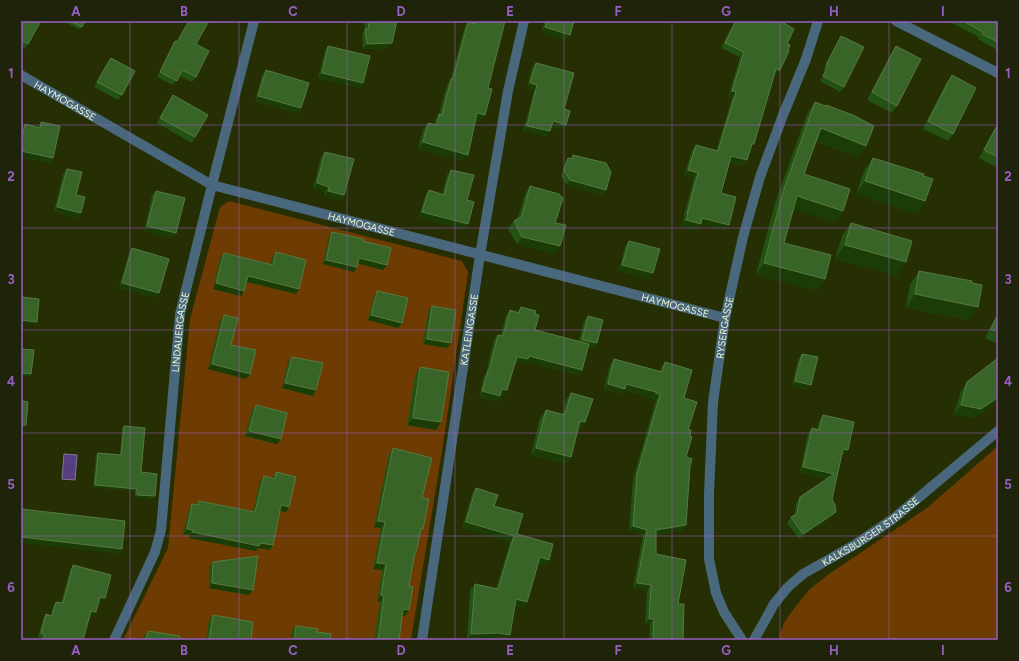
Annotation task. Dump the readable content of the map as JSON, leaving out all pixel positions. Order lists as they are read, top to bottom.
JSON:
{
  "streets": {
    "street": [
      "HAYMOGASSE",
      "RYSERGASSE",
      "KATLEINGASSE",
      "LINDAUERGASSE",
      "KALKSBURGER STRASSE"
    ]
  },
  "crossings": [
    ["HAYMOGASSE", "RYSERGASSE"],
    ["HAYMOGASSE", "KATLEINGASSE"],
    ["HAYMOGASSE", "LINDAUERGASSE"]
  ],
  "grid": {
    "columns": [
      "A",
      "B",
      "C",
      "D",
      "E",
      "F",
      "G",
      "H",
      "I"
    ],
    "rows": [
      "1",
      "2",
      "3",
      "4",
      "5",
      "6"
    ]
  }
}
